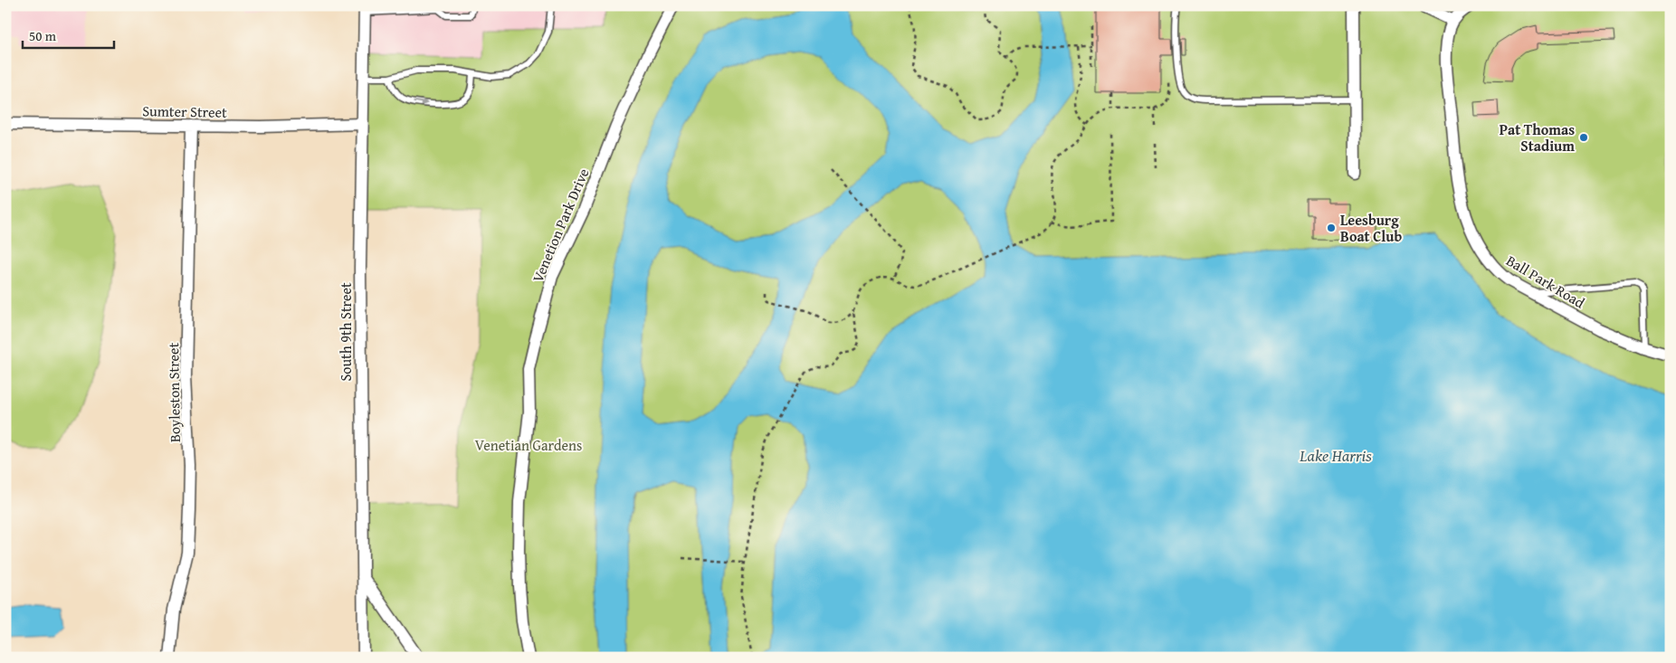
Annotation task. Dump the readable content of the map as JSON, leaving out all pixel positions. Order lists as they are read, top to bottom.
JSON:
{
  "streets": {
    "street": [
      "Sumter Street",
      "Venetion Park Drive",
      "Ball Park Road",
      "South 9th Street",
      "Boyleston Street"
    ]
  },
  "crossings": [
    ["Sumter Street", "South 9th Street"],
    ["Sumter Street", "Boyleston Street"]
  ],
  "water": ["Lake Harris"],
  "parks": ["Venetian Gardens"],
  "places": ["Pat Thomas Stadium", "Leesburg Boat Club"],
  "scale_bar": "50 m"
}
